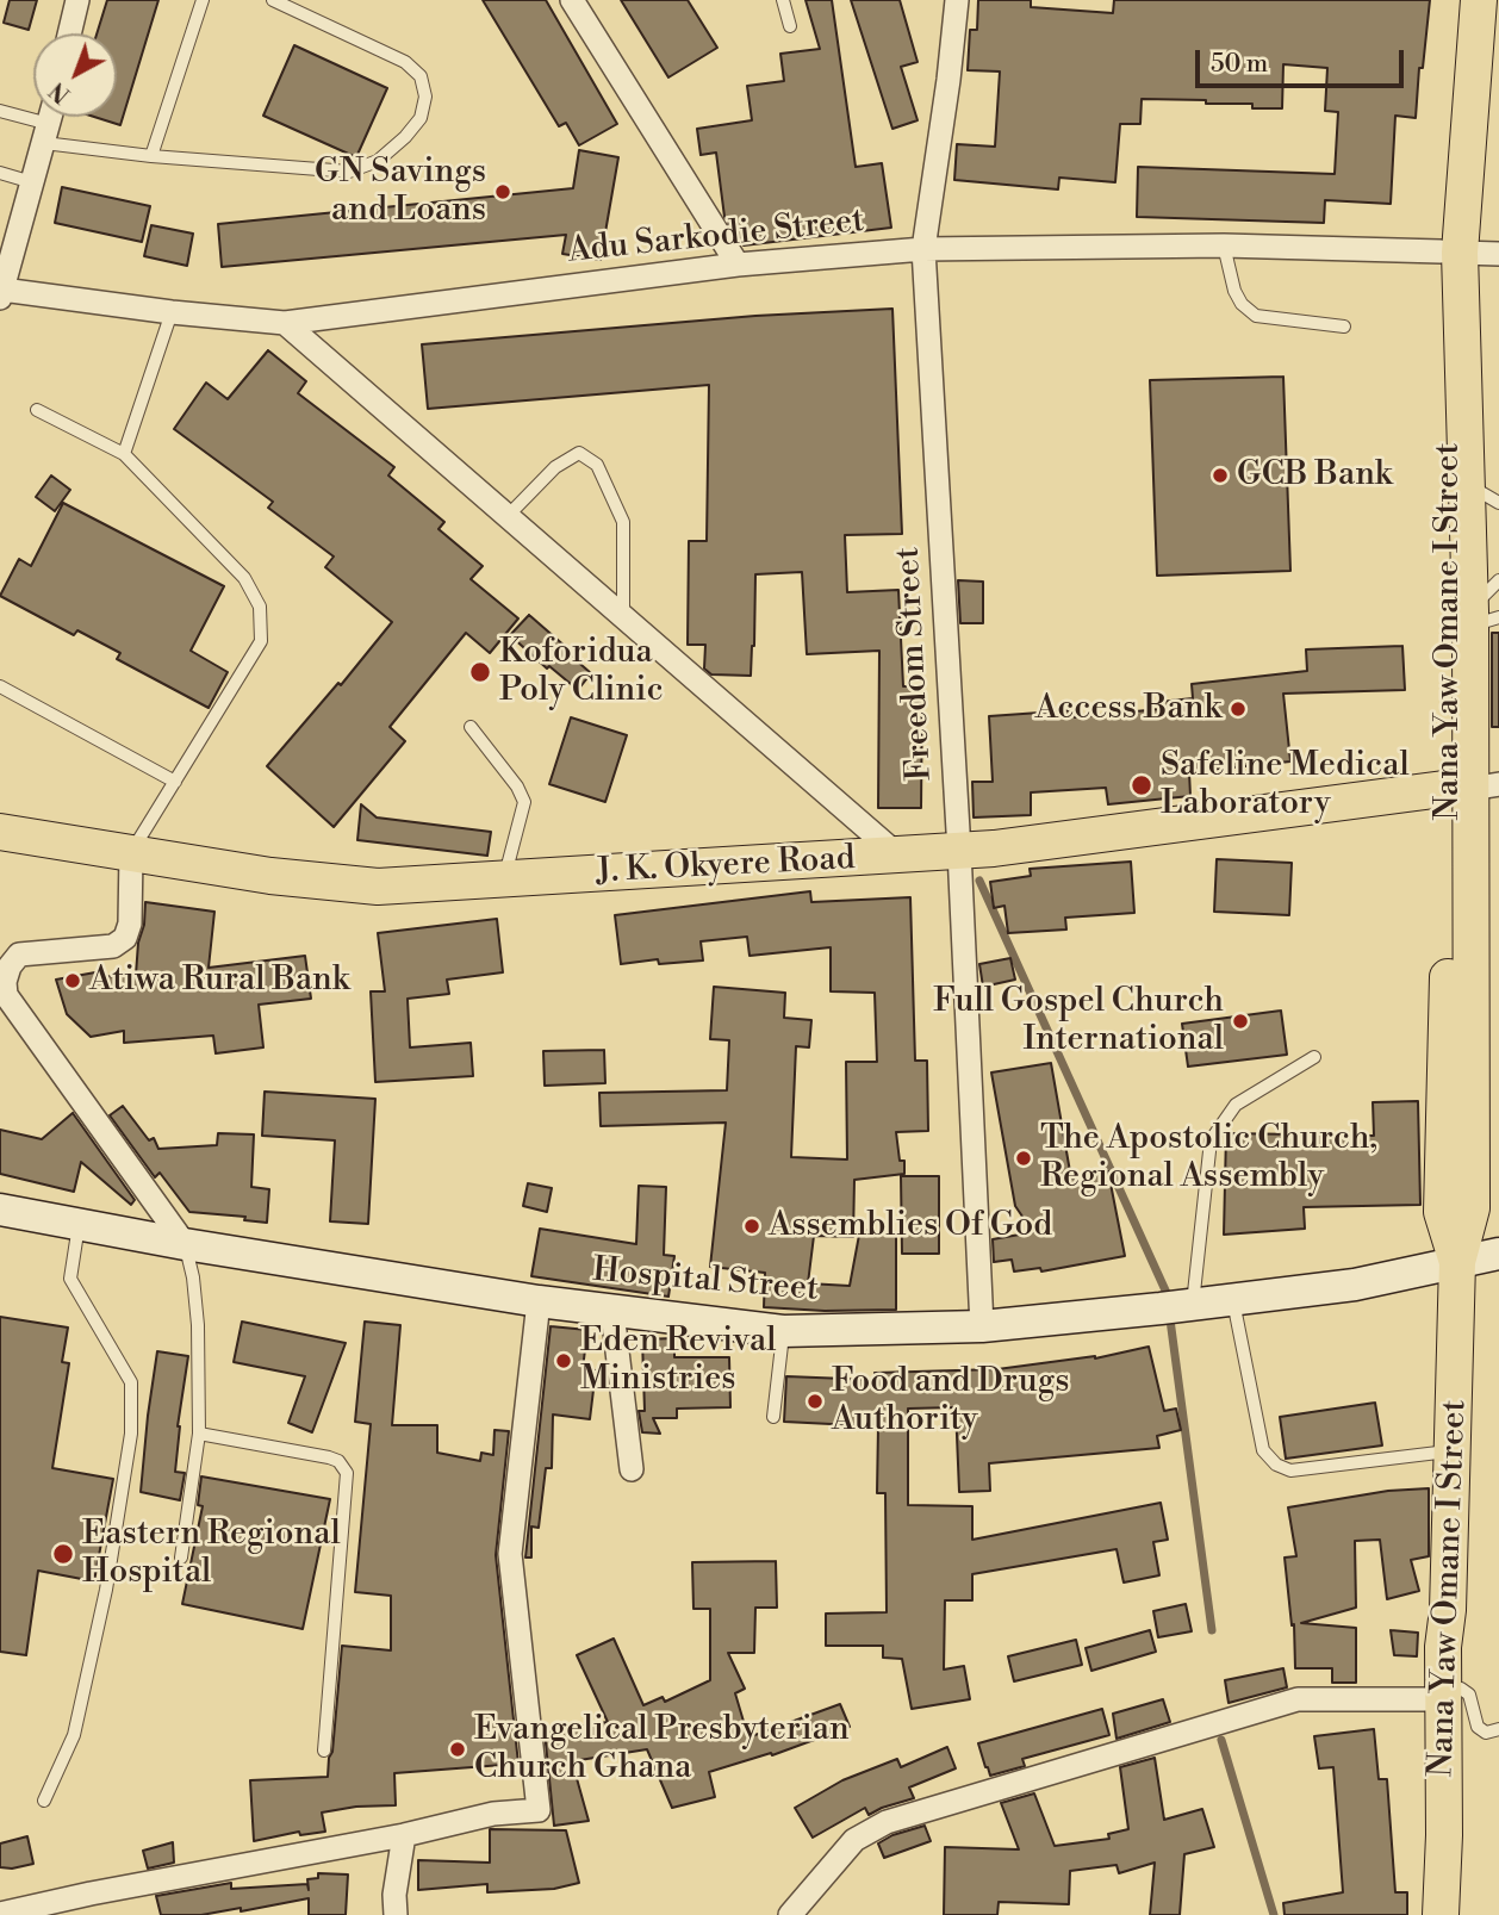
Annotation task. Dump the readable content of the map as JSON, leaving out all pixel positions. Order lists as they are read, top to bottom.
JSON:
{
  "streets": {
    "main road": ["Nana Yaw Omane I Street", "J. K. Okyere Road"],
    "street": ["Adu Sarkodie Street", "Freedom Street", "Hospital Street"]
  },
  "crossings": [
    ["Adu Sarkodie Street", "Nana Yaw Omane I Street"],
    ["Adu Sarkodie Street", "Freedom Street"],
    ["Nana Yaw Omane I Street", "J. K. Okyere Road"],
    ["Nana Yaw Omane I Street", "Hospital Street"],
    ["Freedom Street", "J. K. Okyere Road"],
    ["Freedom Street", "Hospital Street"]
  ],
  "places": [
    "GN Savings and Loans",
    "GCB Bank",
    "Koforidua Poly Clinic",
    "Access Bank",
    "Safeline Medical Laboratory",
    "Atiwa Rural Bank",
    "Full Gospel Church International",
    "The Apostolic Church, Regional Assembly",
    "Assemblies Of God",
    "Eden Revival Ministries",
    "Food and Drugs Authority",
    "Eastern Regional Hospital",
    "Evangelical Presbyterian Church Ghana"
  ],
  "scale_bar": "50 m",
  "north": "bottom left"
}
